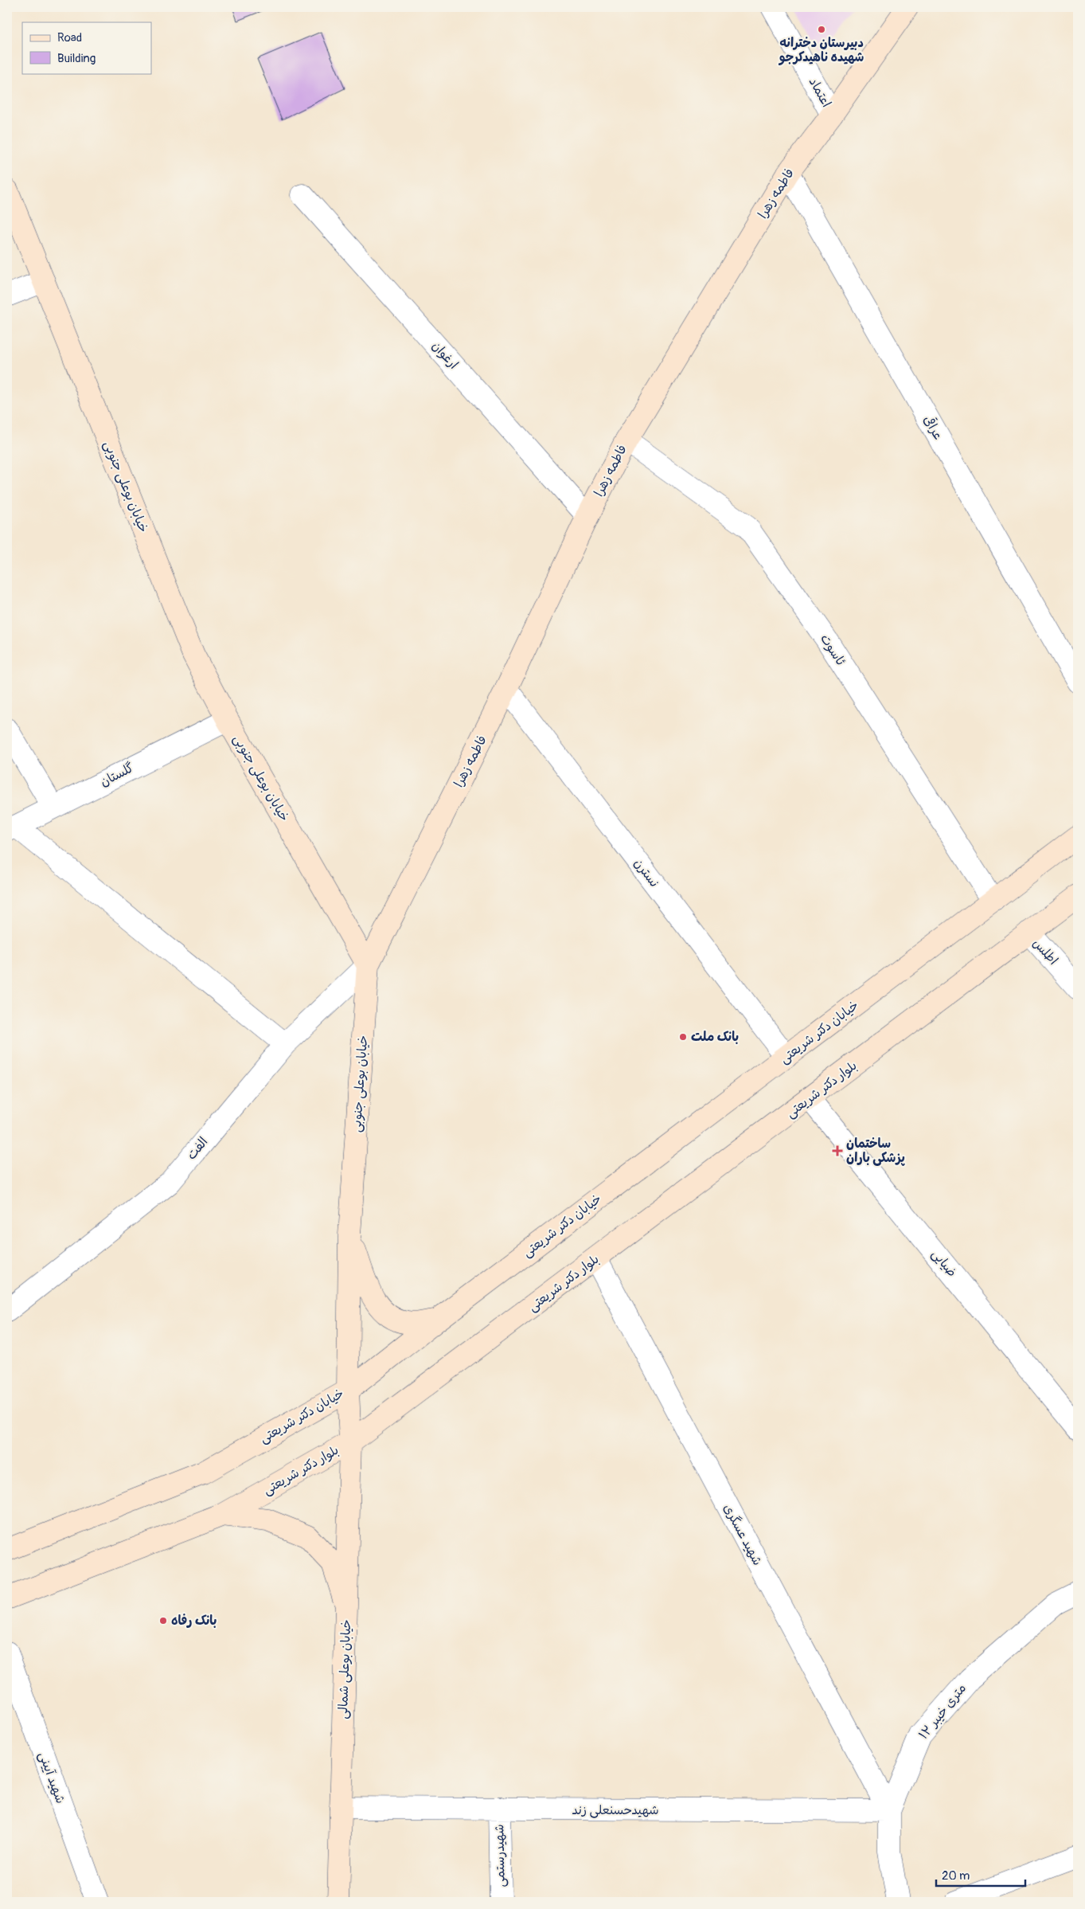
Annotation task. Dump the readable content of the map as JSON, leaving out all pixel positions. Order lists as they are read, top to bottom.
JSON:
{
  "streets": {
    "street": [
      "اعتماد",
      "فاطمه زهرا",
      "ارغوان",
      "عراقی",
      "خیابان بوعلی جنوبی",
      "ئاسوت",
      "گلستان",
      "نسترن",
      "اطلس",
      "خیابان دکتر شریعتی",
      "بلوار دکتر شریعتی",
      "الفت",
      "ضیایی",
      "شهید عسگری",
      "خیابان بوعلی شمالی",
      "۱۲ متری خیبر",
      "شهید آیینی",
      "شهیدحسنعلی زند",
      "شهیدرستمی"
    ]
  },
  "crossings": [
    ["اعتماد", "فاطمه زهرا"],
    ["فاطمه زهرا", "ارغوان"],
    ["فاطمه زهرا", "عراقی"],
    ["فاطمه زهرا", "خیابان بوعلی جنوبی"],
    ["فاطمه زهرا", "ئاسوت"],
    ["فاطمه زهرا", "نسترن"],
    ["فاطمه زهرا", "الفت"],
    ["خیابان بوعلی جنوبی", "گلستان"],
    ["خیابان بوعلی جنوبی", "خیابان دکتر شریعتی"],
    ["خیابان بوعلی جنوبی", "بلوار دکتر شریعتی"],
    ["خیابان بوعلی جنوبی", "الفت"],
    ["خیابان بوعلی جنوبی", "خیابان بوعلی شمالی"],
    ["ئاسوت", "خیابان دکتر شریعتی"],
    ["نسترن", "خیابان دکتر شریعتی"],
    ["اطلس", "بلوار دکتر شریعتی"],
    ["بلوار دکتر شریعتی", "ضیایی"],
    ["بلوار دکتر شریعتی", "شهید عسگری"],
    ["بلوار دکتر شریعتی", "خیابان بوعلی شمالی"],
    ["شهید عسگری", "۱۲ متری خیبر"],
    ["شهید عسگری", "شهیدحسنعلی زند"],
    ["خیابان بوعلی شمالی", "شهیدحسنعلی زند"],
    ["۱۲ متری خیبر", "شهیدحسنعلی زند"],
    ["شهیدحسنعلی زند", "شهیدرستمی"]
  ],
  "places": {
    "other": ["دبیرستان دخترانه شهیده ناهیدکرجو", "بانک ملت", "بانک رفاه"],
    "health": ["ساختمان پزشکی باران"]
  },
  "legend": ["Road", "Building"],
  "scale_bar": "20 m"
}
